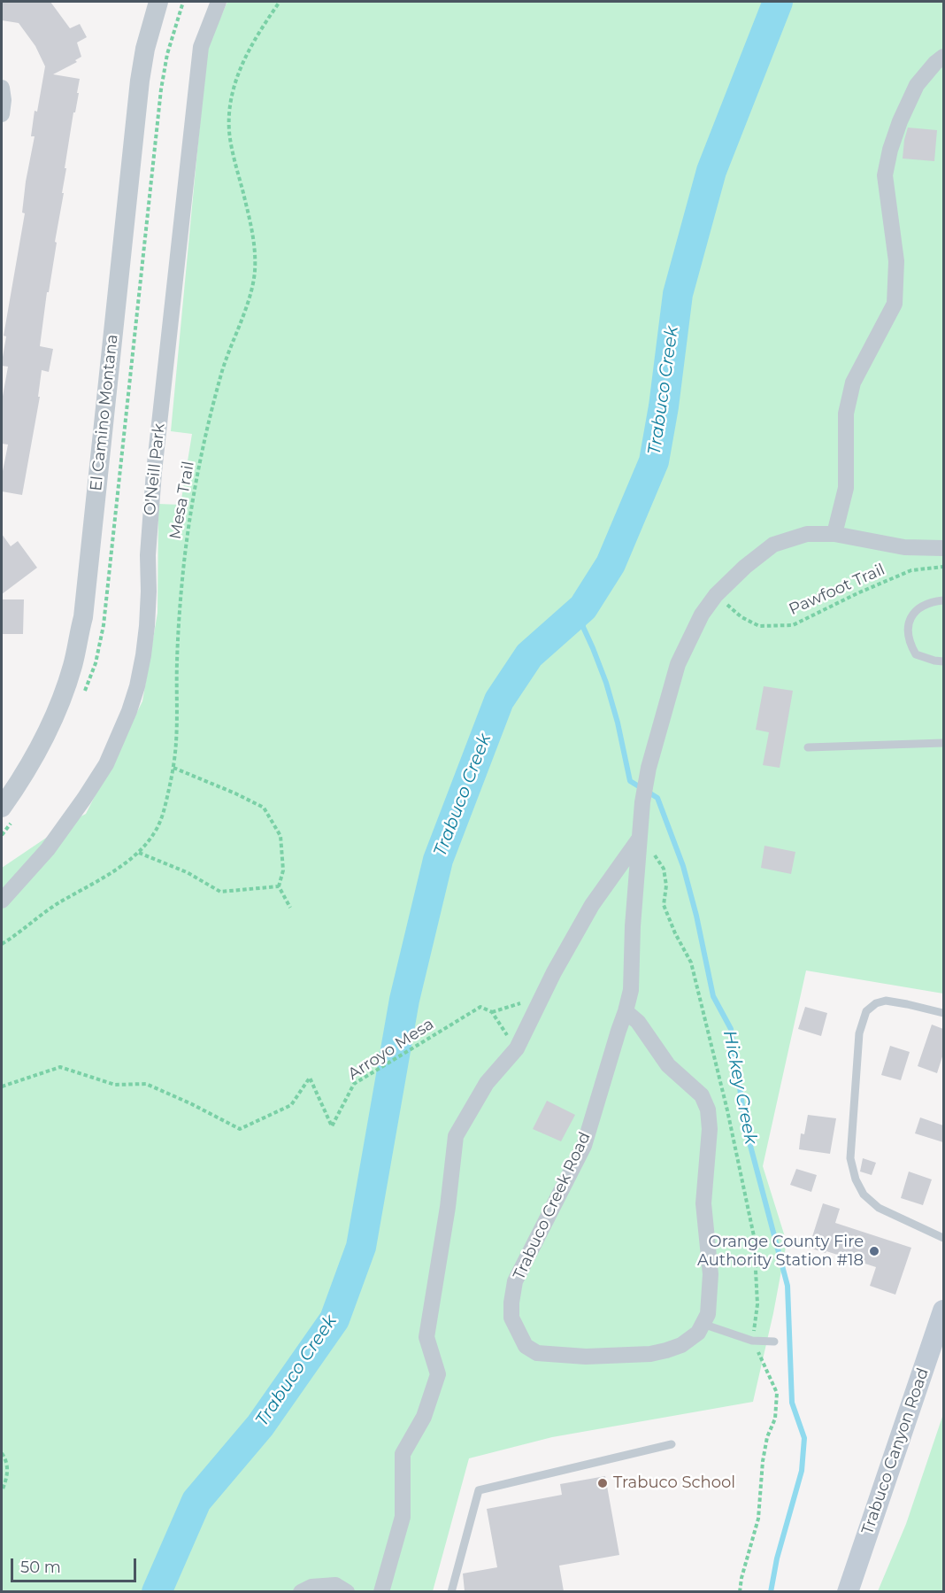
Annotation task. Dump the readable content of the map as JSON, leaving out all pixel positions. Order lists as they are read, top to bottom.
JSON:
{
  "streets": {
    "main road": ["Trabuco Canyon Road"],
    "street": ["El Camino Montana", "O'Neill Park", "Trabuco Creek Road"],
    "path": ["Mesa Trail", "Pawfoot Trail", "Arroyo Mesa"]
  },
  "crossings": [
    ["Pawfoot Trail", "Trabuco Creek Road"]
  ],
  "water": ["Trabuco Creek", "Hickey Creek"],
  "places": ["Orange County Fire Authority Station #18", "Trabuco School"],
  "scale_bar": "50 m"
}
